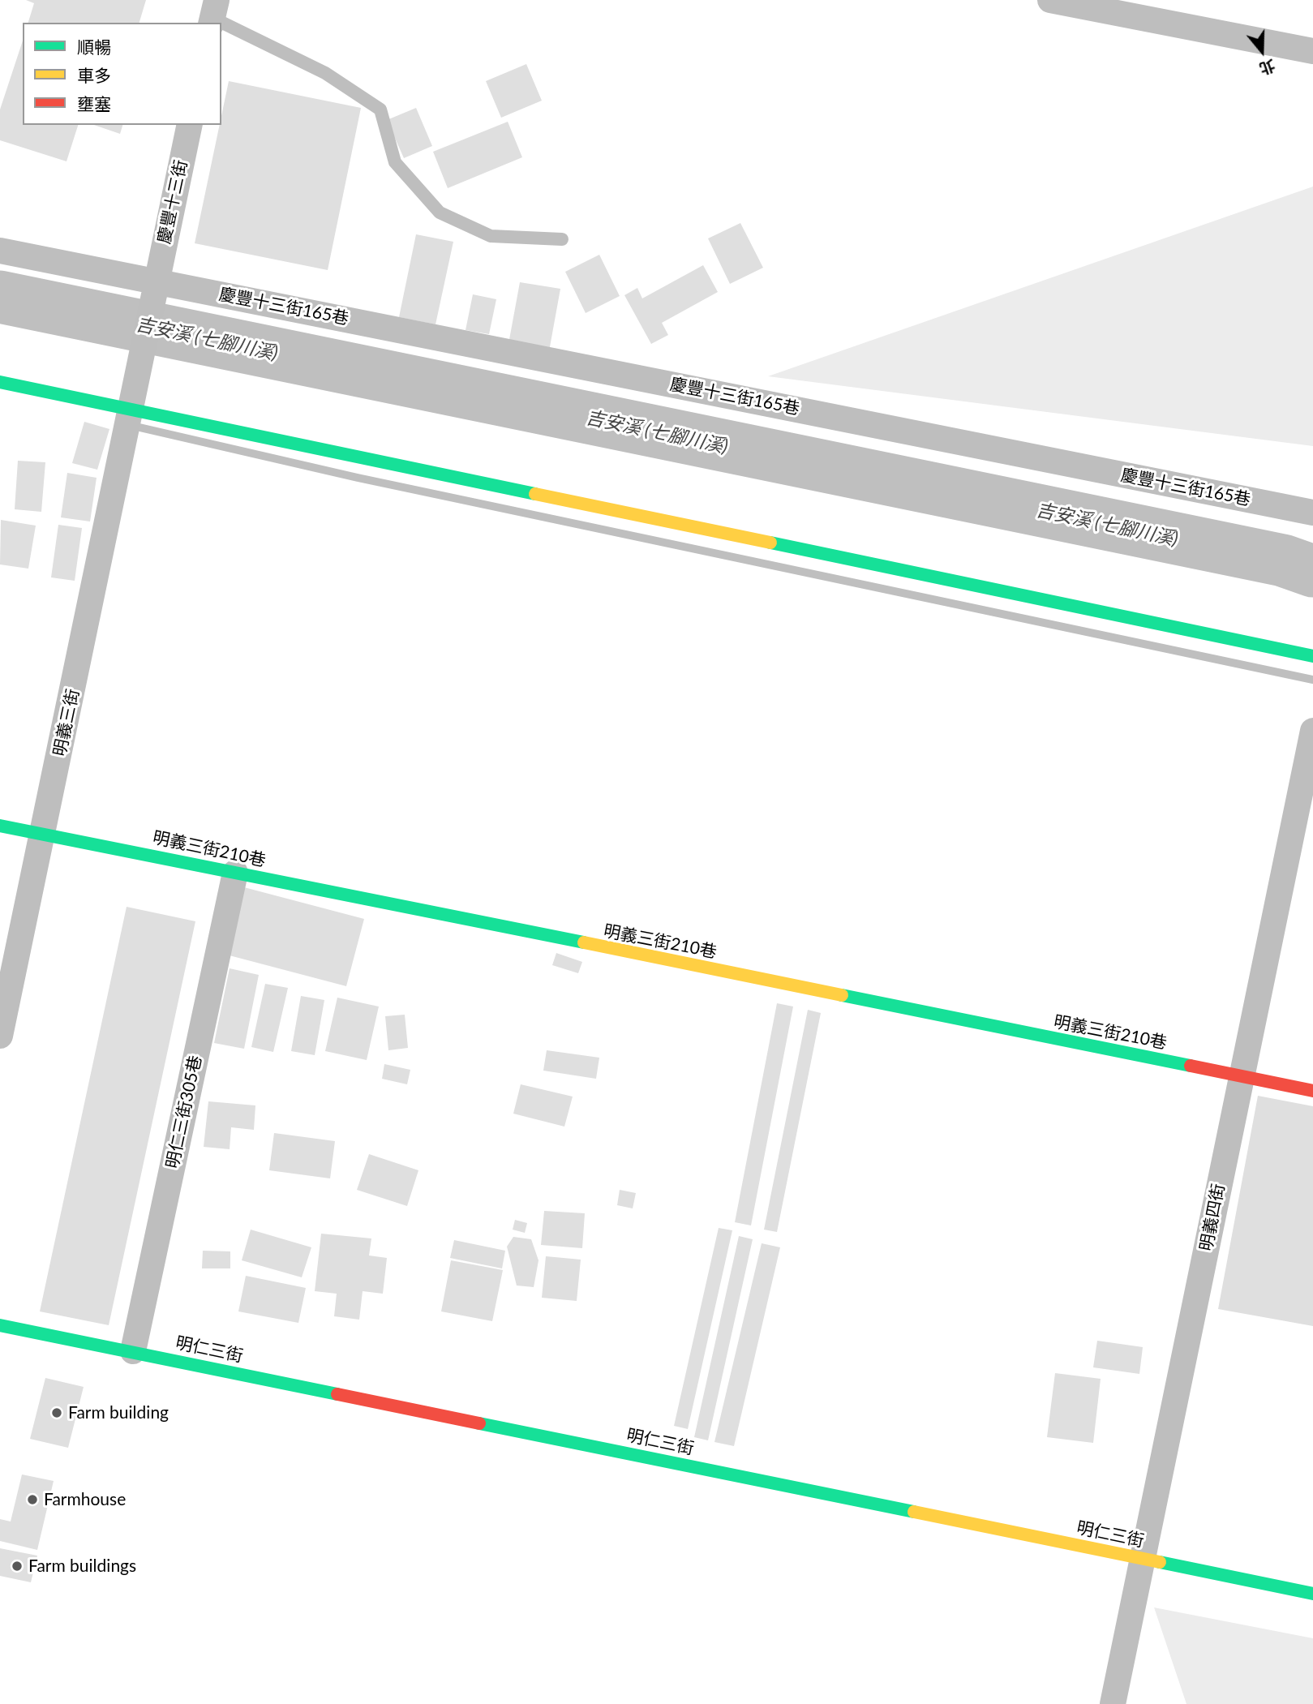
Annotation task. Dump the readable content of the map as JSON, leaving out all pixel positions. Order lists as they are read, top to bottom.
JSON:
{
  "streets": {
    "street": [
      "慶豐十三街",
      "慶豐十三街165巷",
      "明義三街",
      "明義三街210巷",
      "明仁三街305巷",
      "明義四街",
      "明仁三街"
    ]
  },
  "crossings": [
    ["慶豐十三街", "慶豐十三街165巷"],
    ["慶豐十三街", "明義三街"],
    ["明義三街", "明義三街210巷"],
    ["明義三街210巷", "明仁三街305巷"],
    ["明義三街210巷", "明義四街"],
    ["明仁三街305巷", "明仁三街"],
    ["明義四街", "明仁三街"]
  ],
  "water": ["吉安溪 (七腳川溪)"],
  "places": ["Farm building", "Farmhouse", "Farm buildings"],
  "legend": ["順暢", "車多", "壅塞"],
  "north": "bottom"
}
